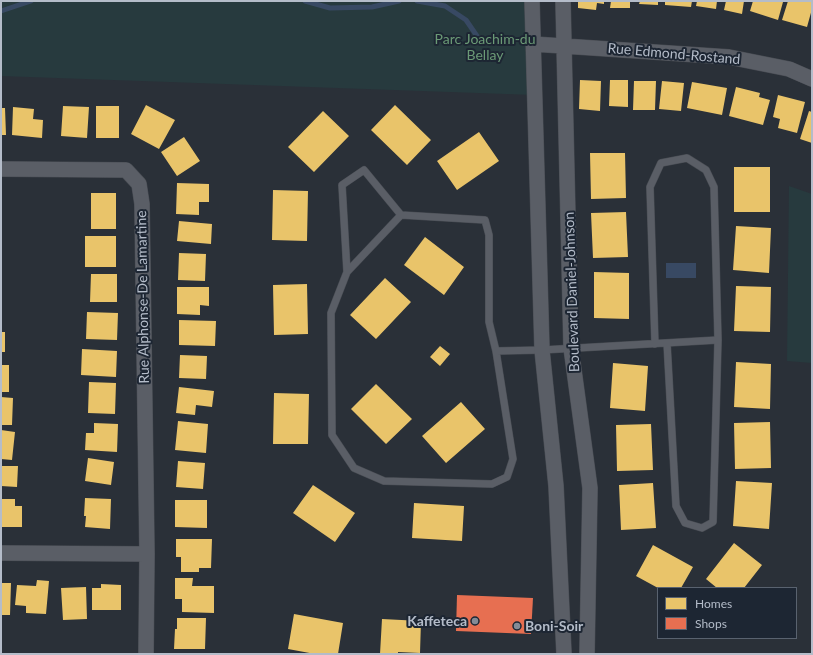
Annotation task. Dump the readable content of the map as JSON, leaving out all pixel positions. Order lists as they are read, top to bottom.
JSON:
{
  "streets": {
    "street": ["Rue Edmond-Rostand", "Boulevard Daniel-Johnson", "Rue Alphonse-De Lamartine"]
  },
  "crossings": [
    ["Rue Edmond-Rostand", "Boulevard Daniel-Johnson"]
  ],
  "parks": ["Parc Joachim-du Bellay"],
  "places": ["Kaffeteca", "Boni-Soir"],
  "legend": ["Homes", "Shops"]
}
